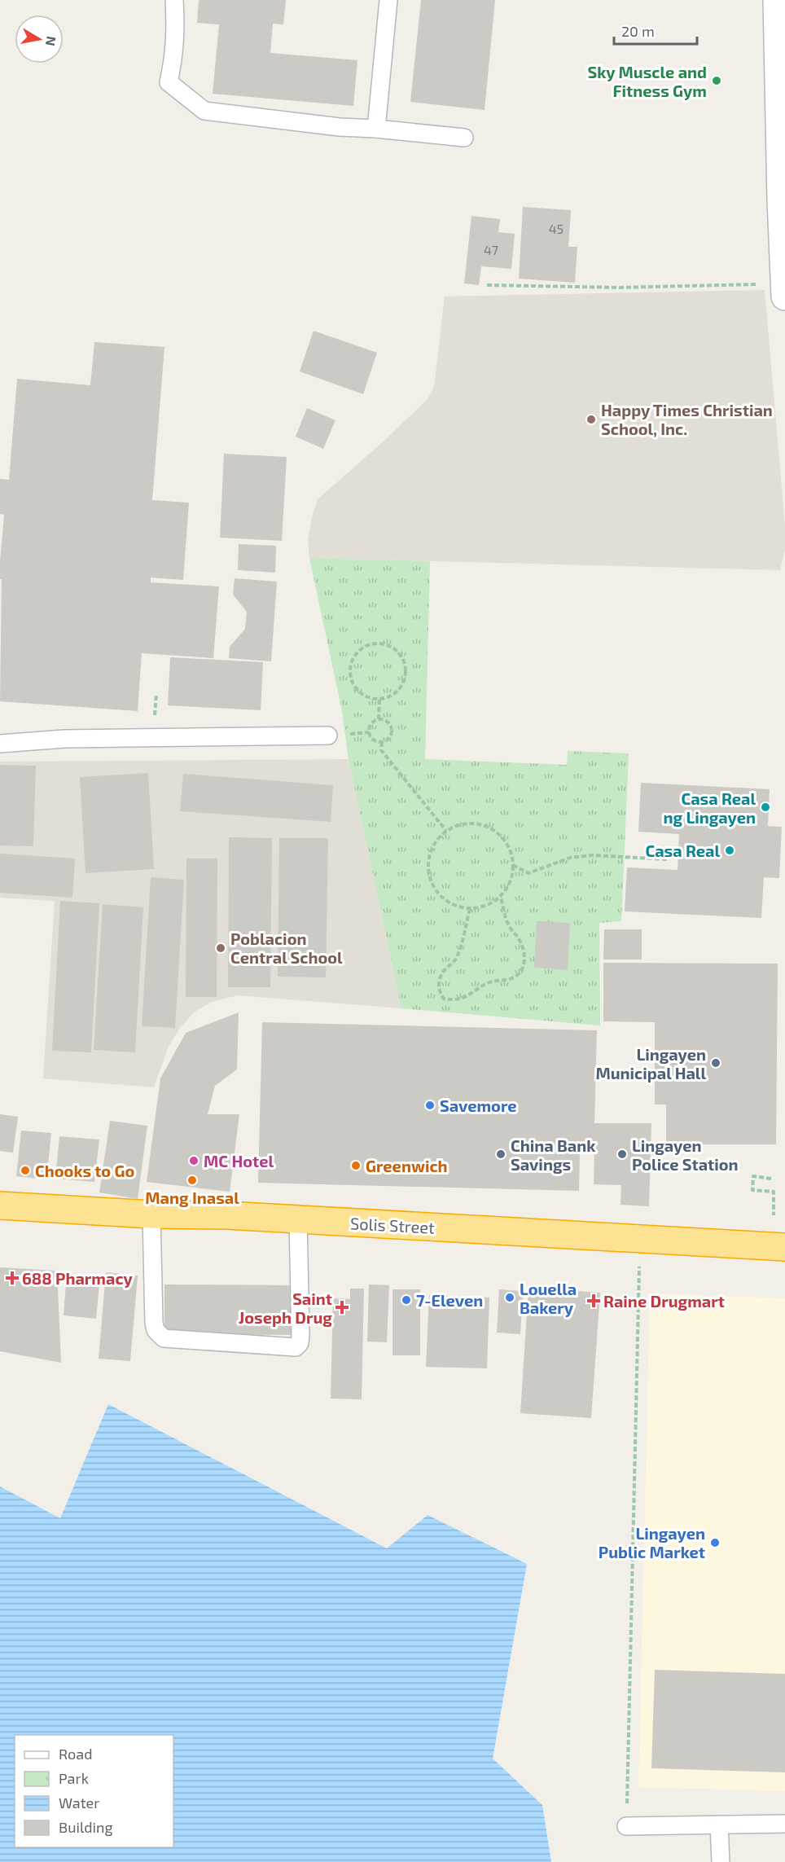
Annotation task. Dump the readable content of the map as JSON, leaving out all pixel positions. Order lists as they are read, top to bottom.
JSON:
{
  "streets": {
    "highway": ["Solis Street"]
  },
  "places": {
    "other": [
      "Sky Muscle and Fitness Gym",
      "Happy Times Christian School, Inc.",
      "Casa Real ng Lingayen",
      "Casa Real",
      "Poblacion Central School",
      "Lingayen Municipal Hall",
      "Savemore",
      "China Bank Savings",
      "Lingayen Police Station",
      "MC Hotel",
      "Greenwich",
      "Chooks to Go",
      "Mang Inasal",
      "Louella Bakery",
      "7-Eleven",
      "Lingayen Public Market"
    ],
    "health": ["688 Pharmacy", "Raine Drugmart", "Saint Joseph Drug"]
  },
  "house_numbers": ["45", "47"],
  "legend": [
    "Road",
    "Park",
    "Water",
    "Building"
  ],
  "scale_bar": "20 m",
  "north": "right"
}
